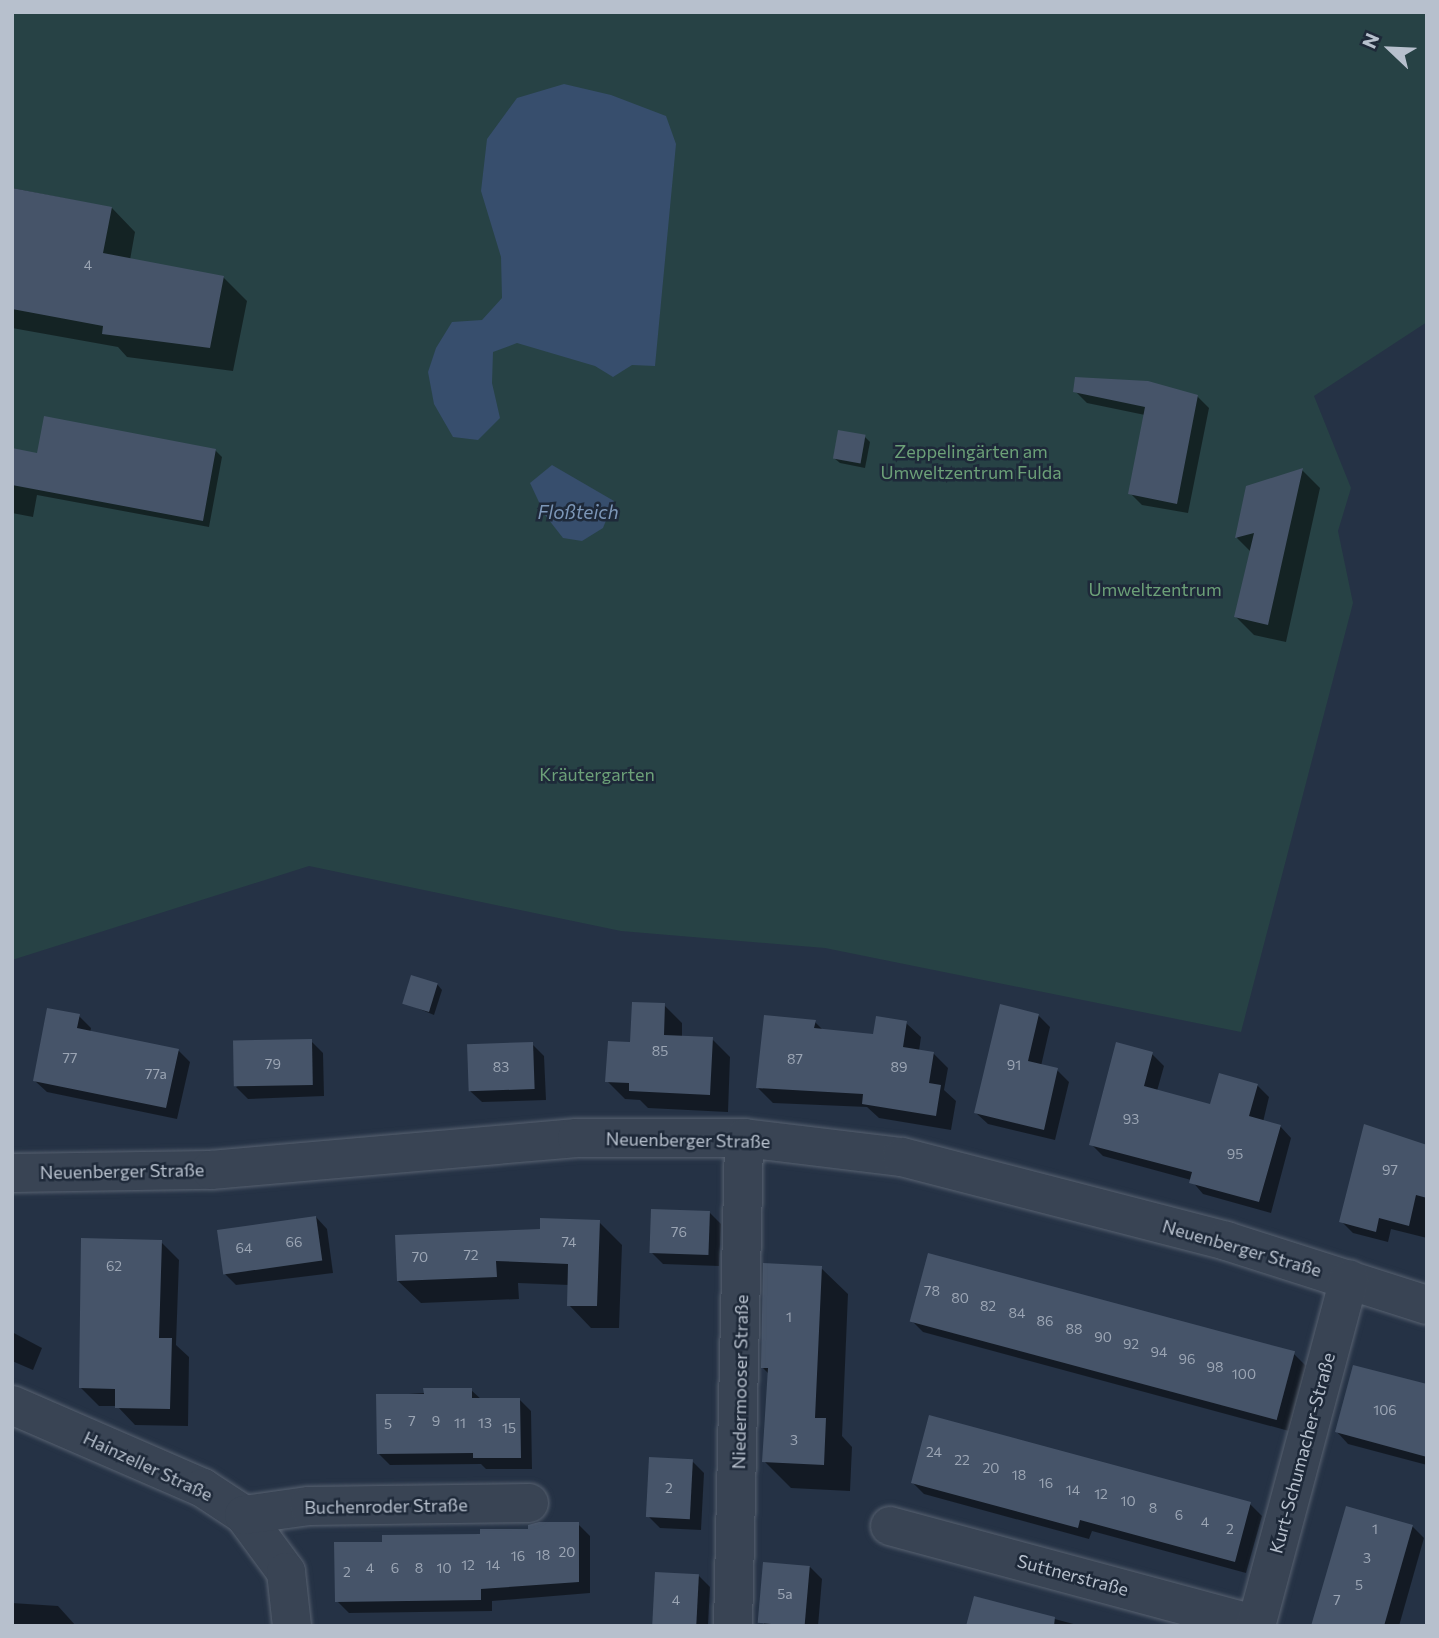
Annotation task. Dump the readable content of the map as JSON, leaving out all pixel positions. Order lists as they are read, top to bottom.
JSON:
{
  "streets": {
    "street": [
      "Neuenberger Straße",
      "Niedermooser Straße",
      "Kurt-Schumacher-Straße",
      "Hainzeller Straße",
      "Buchenroder Straße",
      "Suttnerstraße"
    ]
  },
  "crossings": [
    ["Neuenberger Straße", "Niedermooser Straße"],
    ["Neuenberger Straße", "Kurt-Schumacher-Straße"],
    ["Kurt-Schumacher-Straße", "Suttnerstraße"],
    ["Hainzeller Straße", "Buchenroder Straße"]
  ],
  "water": ["Floßteich"],
  "parks": ["Zeppelingärten am Umweltzentrum Fulda", "Umweltzentrum", "Kräutergarten"],
  "house_numbers": [
    "4",
    "85",
    "77",
    "87",
    "79",
    "91",
    "83",
    "89",
    "77a",
    "93",
    "95",
    "97",
    "76",
    "66",
    "74",
    "64",
    "72",
    "70",
    "62",
    "78",
    "80",
    "82",
    "84",
    "1",
    "86",
    "88",
    "90",
    "92",
    "94",
    "96",
    "98",
    "100",
    "106",
    "7",
    "9",
    "11",
    "13",
    "5",
    "15",
    "3",
    "24",
    "22",
    "20",
    "18",
    "16",
    "2",
    "14",
    "12",
    "10",
    "8",
    "6",
    "4",
    "2",
    "1",
    "20",
    "18",
    "16",
    "3",
    "12",
    "14",
    "4",
    "6",
    "8",
    "10",
    "2",
    "5",
    "5a",
    "4",
    "7"
  ],
  "north": "top left"
}
